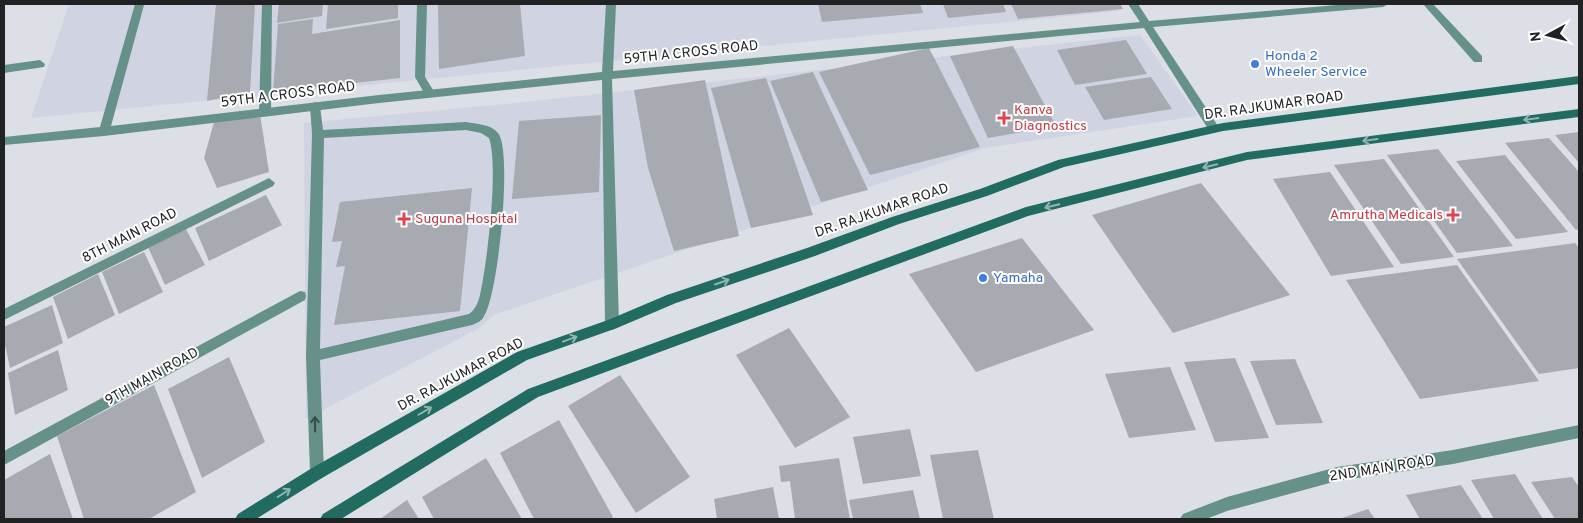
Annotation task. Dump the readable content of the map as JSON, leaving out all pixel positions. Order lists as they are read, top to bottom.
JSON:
{
  "streets": {
    "main road": ["DR. RAJKUMAR ROAD"],
    "street": [
      "59TH A CROSS ROAD",
      "8TH MAIN ROAD",
      "9TH MAIN ROAD",
      "2ND MAIN ROAD"
    ]
  },
  "places": {
    "other": ["Honda 2 Wheeler Service", "Yamaha"],
    "health": ["Kanva Diagnostics", "Amrutha Medicals", "Suguna Hospital"]
  },
  "north": "left"
}
